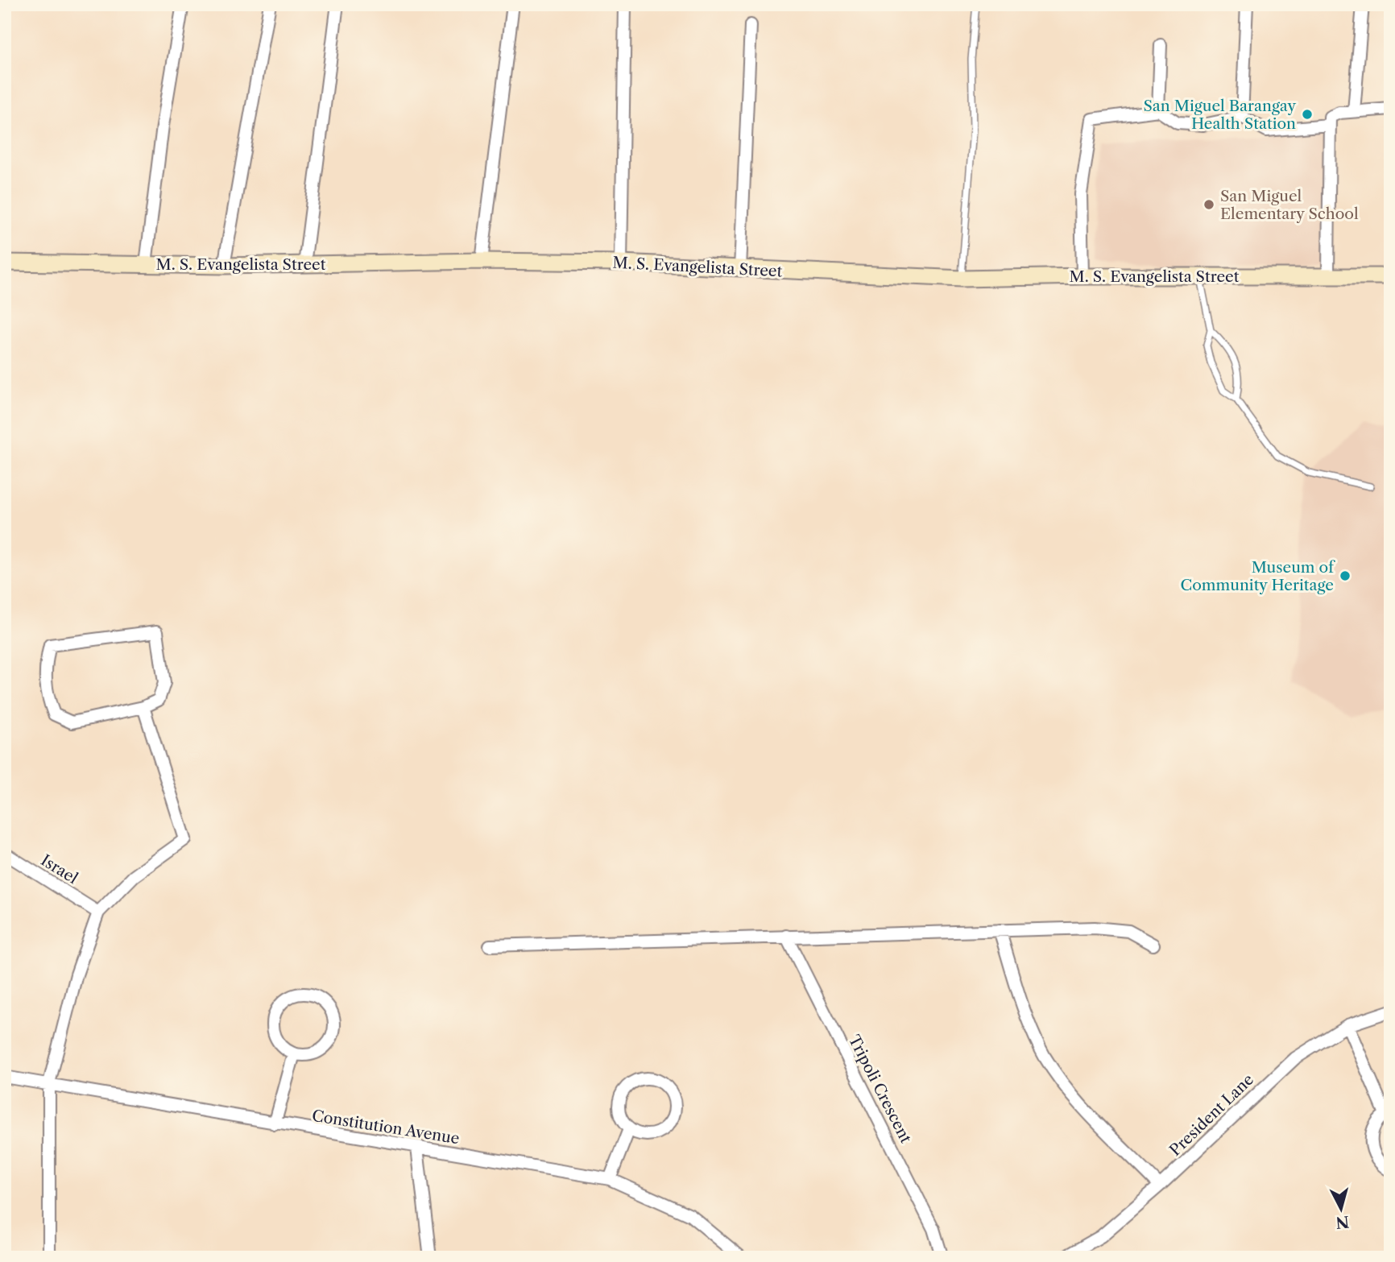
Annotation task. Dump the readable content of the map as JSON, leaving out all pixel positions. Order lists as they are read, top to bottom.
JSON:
{
  "streets": {
    "street": [
      "M. S. Evangelista Street",
      "Israel",
      "Tripoli Crescent",
      "President Lane",
      "Constitution Avenue"
    ]
  },
  "places": ["San Miguel Barangay Health Station", "San Miguel Elementary School", "Museum of Community Heritage"],
  "north": "bottom"
}
